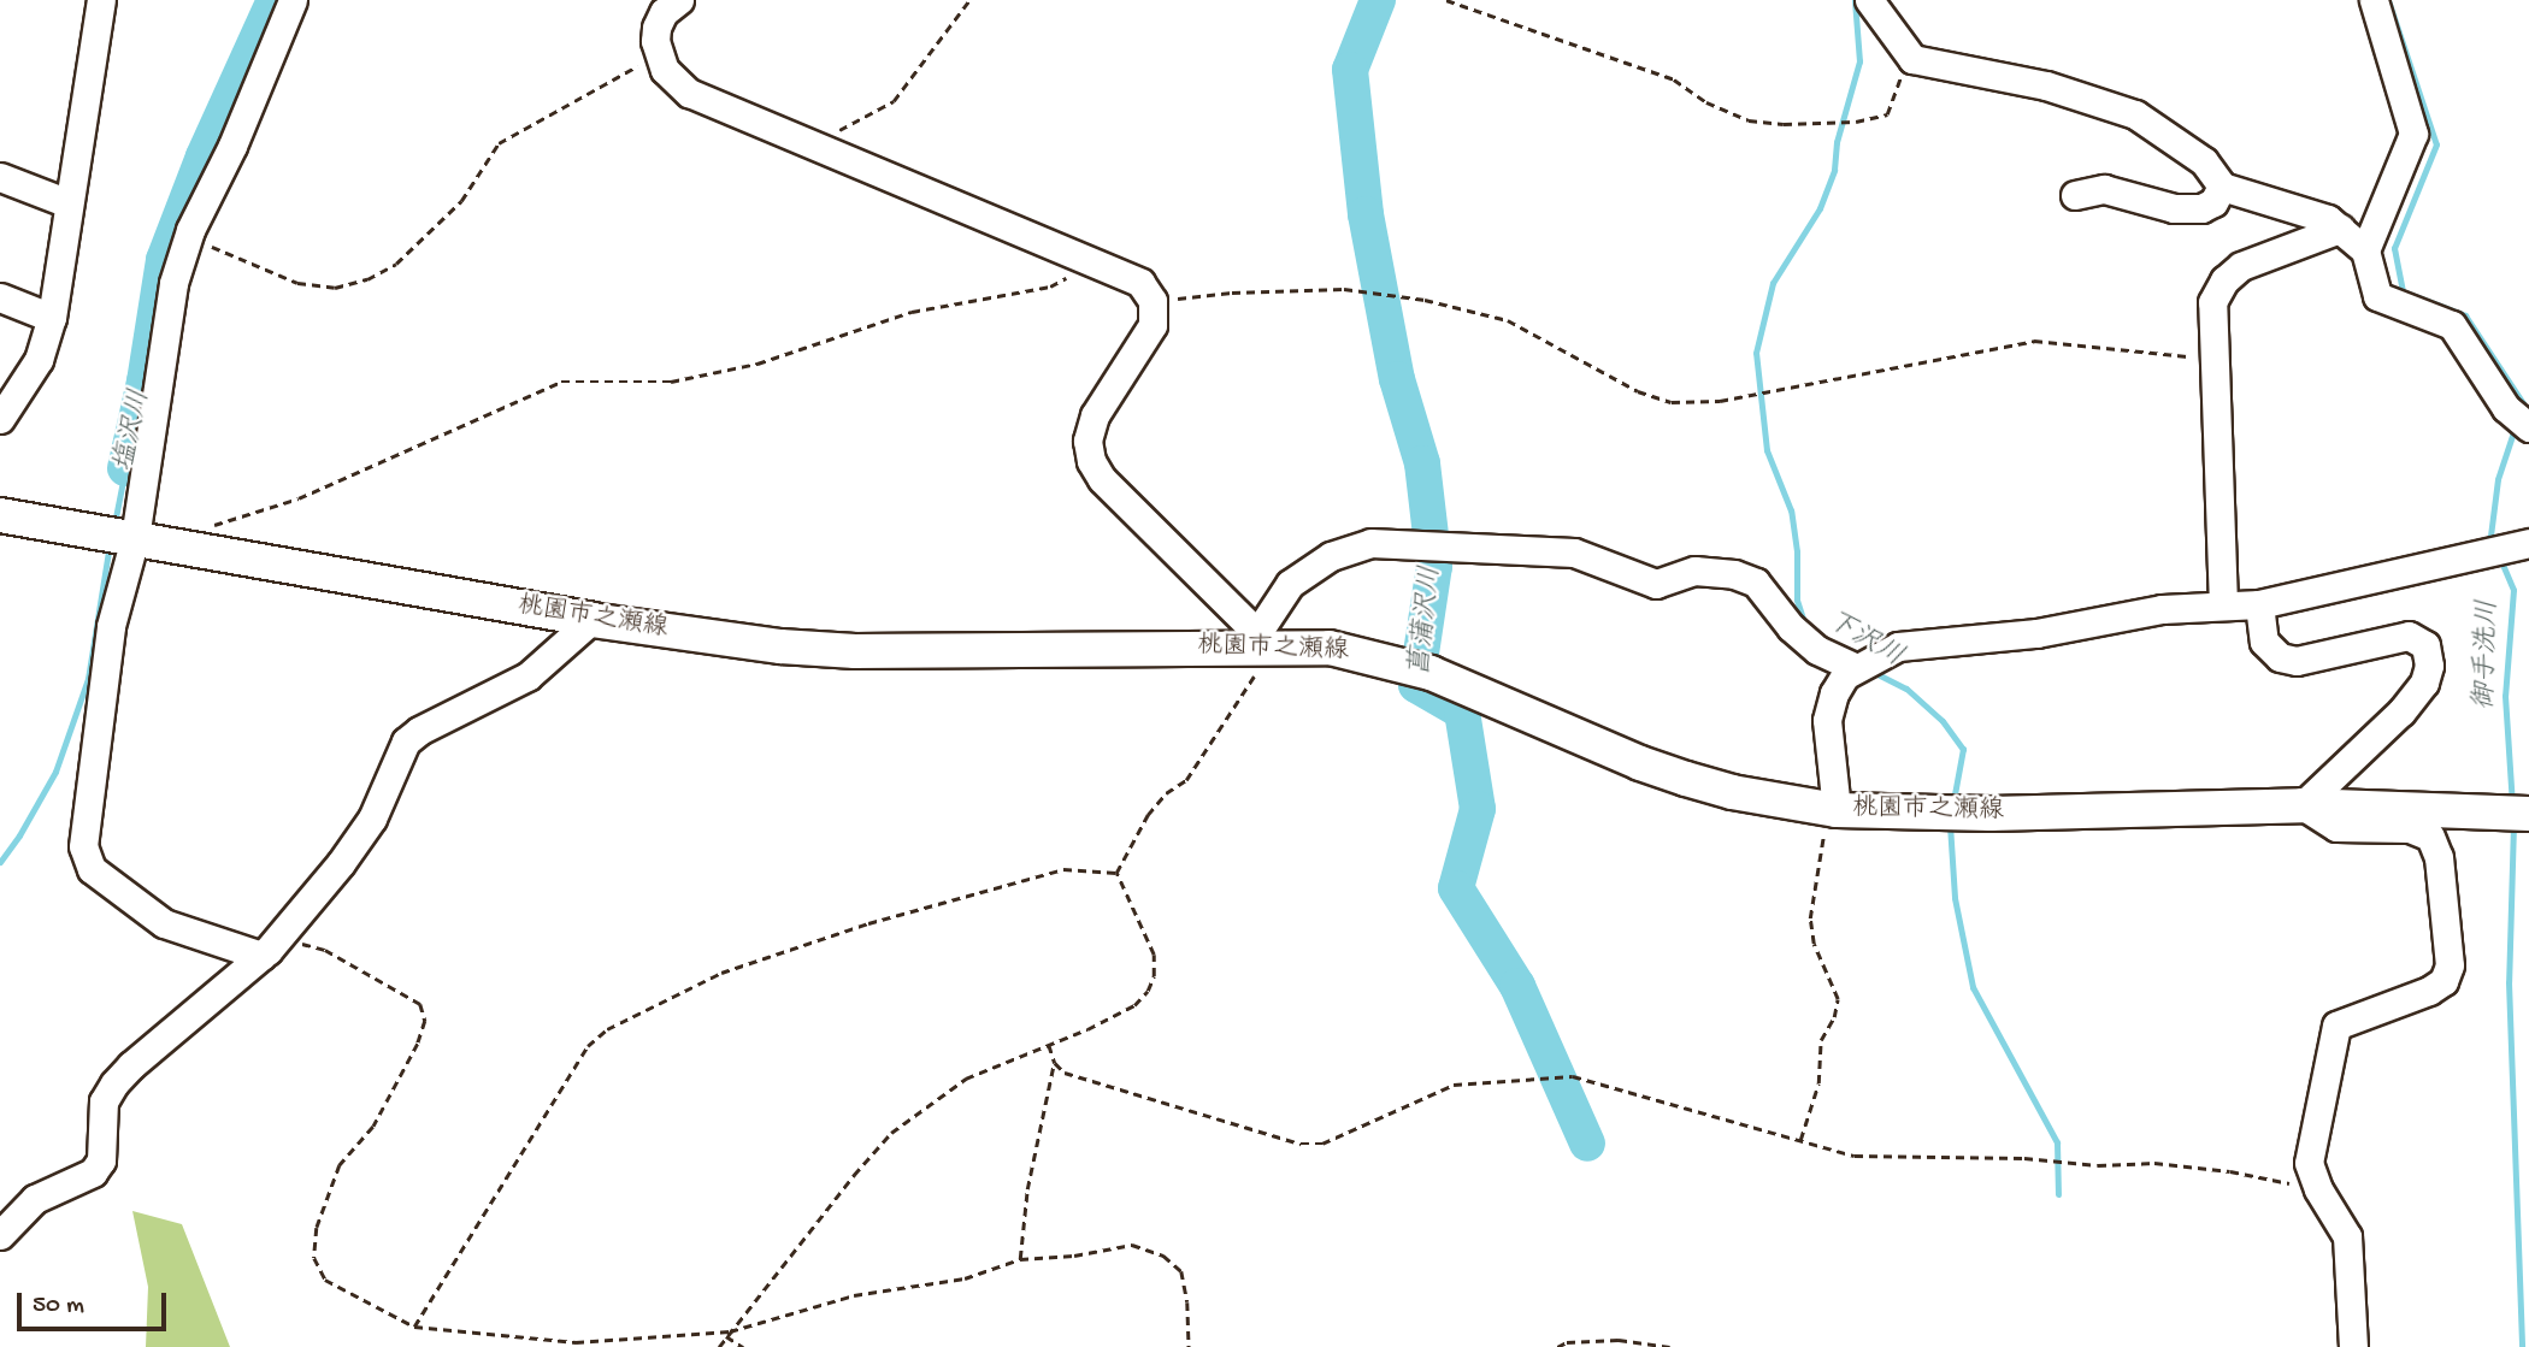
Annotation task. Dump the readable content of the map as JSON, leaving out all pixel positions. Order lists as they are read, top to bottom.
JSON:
{
  "streets": {
    "main road": ["桃園市之瀬線"]
  },
  "water": [
    "塩沢川",
    "菖蒲沢川",
    "下沢川",
    "御手洗川"
  ],
  "scale_bar": "50 m"
}
